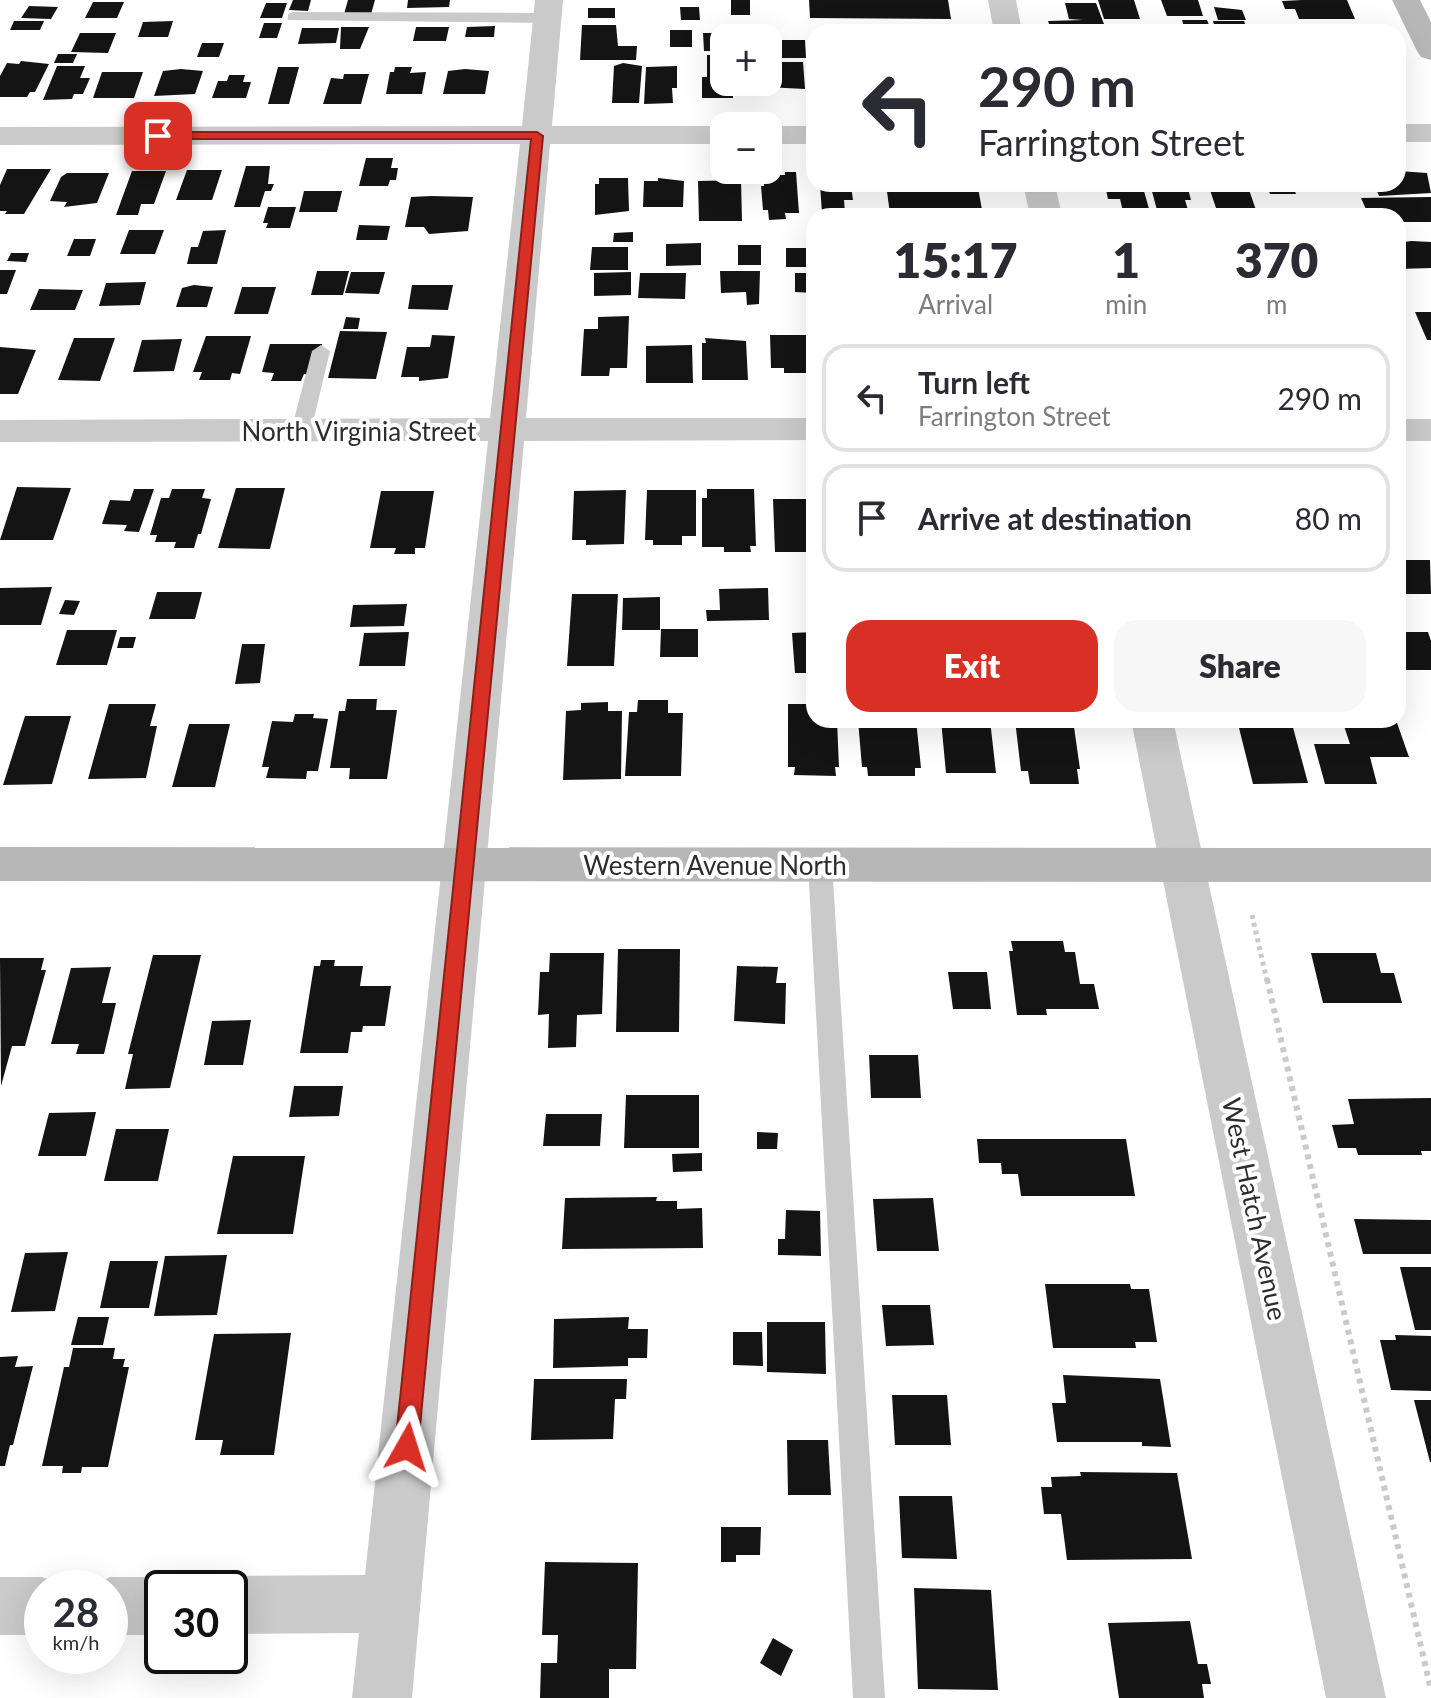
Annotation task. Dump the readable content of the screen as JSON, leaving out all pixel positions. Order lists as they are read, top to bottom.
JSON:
{
  "streets": {
    "street": ["North Virginia Street", "Western Avenue North", "West Hatch Avenue"]
  },
  "crossings": [
    ["Western Avenue North", "West Hatch Avenue"]
  ],
  "page": {
    "map_buttons": ["+", "−"],
    "turn": ["290 m", "Farrington Street"],
    "eta": [
      "15:17",
      "Arrival",
      "1",
      "min",
      "370",
      "m"
    ],
    "list": [
      {
        "name": "Turn left",
        "note": "Farrington Street",
        "value": "290 m"
      },
      {
        "name": "Arrive at destination",
        "value": "80 m"
      }
    ],
    "buttons": ["Exit", "Share"],
    "speed": "28 km/h",
    "limit": "30"
  }
}
